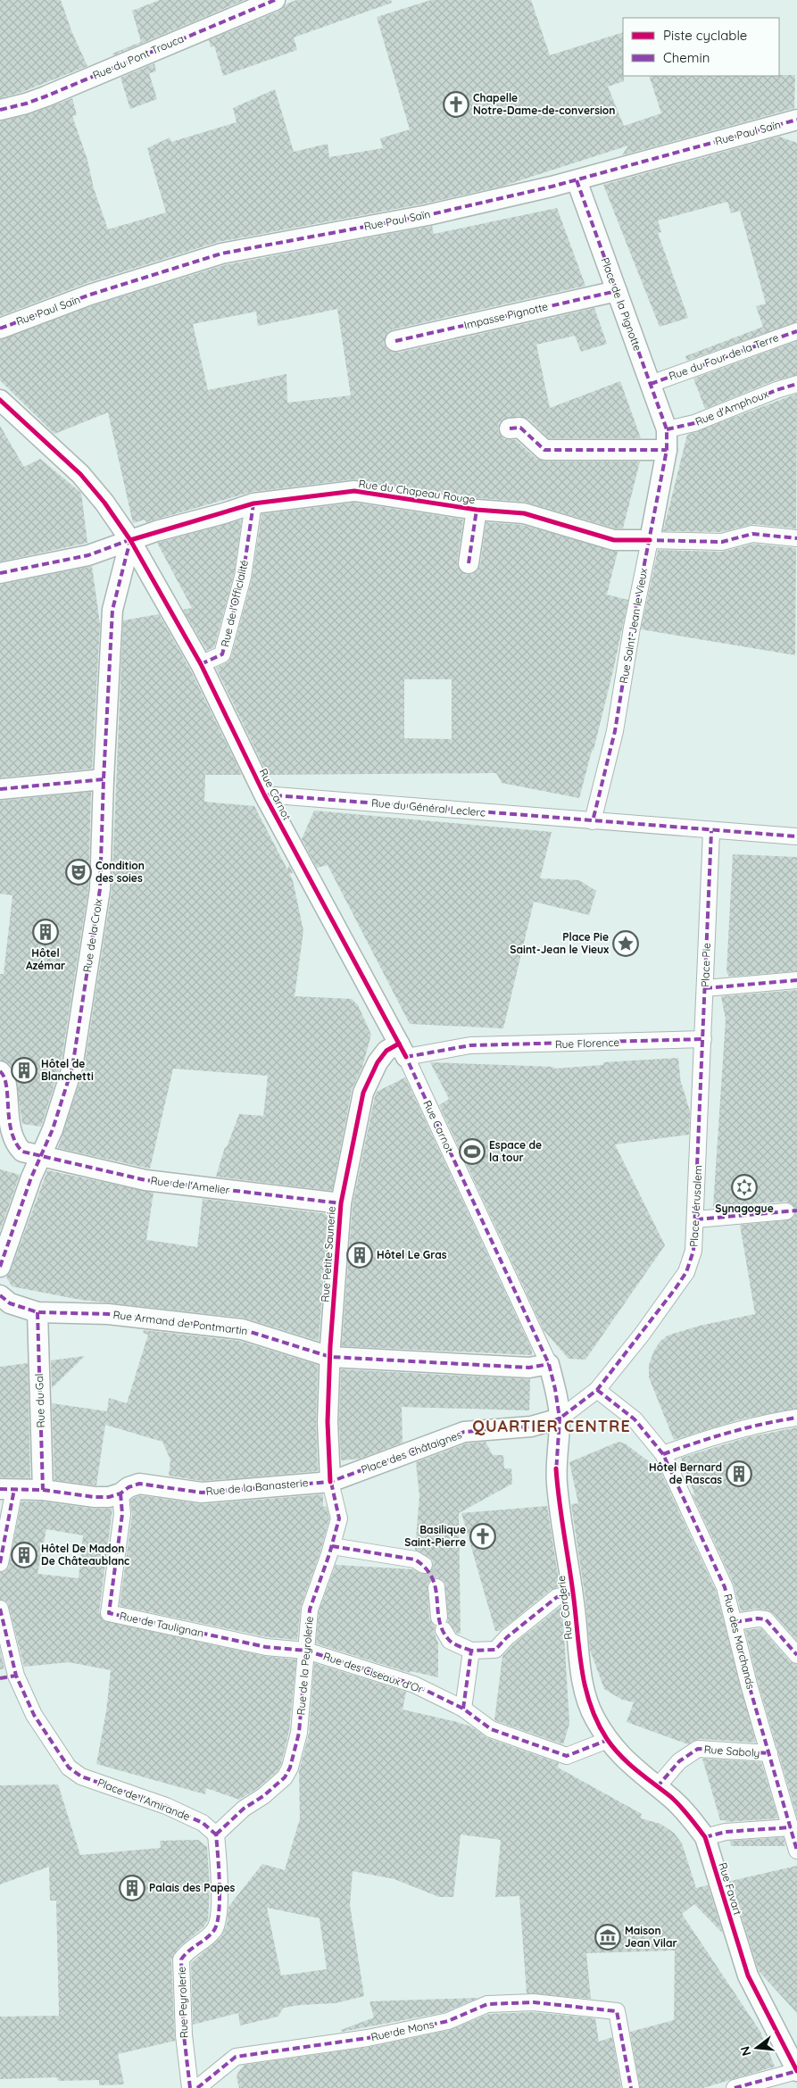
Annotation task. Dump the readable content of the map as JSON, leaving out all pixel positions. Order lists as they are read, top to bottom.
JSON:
{
  "streets": {
    "street": [
      "Rue du Pont Trouca",
      "Rue Paul Saïn",
      "Place de la Pignotte",
      "Impasse Pignotte",
      "Rue du Four de la Terre",
      "Rue d'Amphoux",
      "Rue du Chapeau Rouge",
      "Rue de l'Officialité",
      "Rue Saint-Jean le Vieux",
      "Rue Carnot",
      "Rue du Général Leclerc",
      "Rue de la Croix",
      "Place Pie",
      "Rue Florence",
      "Rue de l'Amelier",
      "Place Jérusalem",
      "Rue Petite Saunerie",
      "Rue Armand de Pontmartin",
      "Rue du Gal",
      "Place des Châtaignes",
      "Rue de la Banasterie",
      "Rue Corderie",
      "Rue de Taulignan",
      "Rue des Marchands",
      "Rue de la Peyrolerie",
      "Rue des Ciseaux d'Or",
      "Rue Saboly",
      "Place de l'Amirande",
      "Rue Favart",
      "Rue Peyrolerie",
      "Rue de Mons"
    ]
  },
  "crossings": [
    ["Rue Paul Saïn", "Place de la Pignotte"],
    ["Place de la Pignotte", "Impasse Pignotte"],
    ["Place de la Pignotte", "Rue du Four de la Terre"],
    ["Place de la Pignotte", "Rue d'Amphoux"],
    ["Place de la Pignotte", "Rue Saint-Jean le Vieux"],
    ["Rue d'Amphoux", "Rue Saint-Jean le Vieux"],
    ["Rue du Chapeau Rouge", "Rue de l'Officialité"],
    ["Rue du Chapeau Rouge", "Rue Saint-Jean le Vieux"],
    ["Rue du Chapeau Rouge", "Rue Carnot"],
    ["Rue du Chapeau Rouge", "Rue de la Croix"],
    ["Rue de l'Officialité", "Rue Carnot"],
    ["Rue Saint-Jean le Vieux", "Rue du Général Leclerc"],
    ["Rue Carnot", "Rue du Général Leclerc"],
    ["Rue Carnot", "Rue de la Croix"],
    ["Rue Carnot", "Rue Florence"],
    ["Rue Carnot", "Rue Petite Saunerie"],
    ["Rue Carnot", "Rue Armand de Pontmartin"],
    ["Rue Carnot", "Rue Corderie"],
    ["Rue du Général Leclerc", "Place Pie"],
    ["Rue de la Croix", "Rue de l'Amelier"],
    ["Place Pie", "Rue Florence"],
    ["Place Pie", "Place Jérusalem"],
    ["Rue Florence", "Rue Petite Saunerie"],
    ["Rue de l'Amelier", "Rue Petite Saunerie"],
    ["Place Jérusalem", "Place des Châtaignes"],
    ["Place Jérusalem", "Rue Corderie"],
    ["Place Jérusalem", "Rue des Marchands"],
    ["Rue Petite Saunerie", "Rue Armand de Pontmartin"],
    ["Rue Petite Saunerie", "Place des Châtaignes"],
    ["Rue Petite Saunerie", "Rue de la Banasterie"],
    ["Rue Armand de Pontmartin", "Rue du Gal"],
    ["Rue Armand de Pontmartin", "Rue Corderie"],
    ["Rue du Gal", "Rue de la Banasterie"],
    ["Place des Châtaignes", "Rue de la Banasterie"],
    ["Place des Châtaignes", "Rue Corderie"],
    ["Rue de la Banasterie", "Rue de Taulignan"],
    ["Rue Corderie", "Rue des Ciseaux d'Or"],
    ["Rue Corderie", "Rue Favart"],
    ["Rue de Taulignan", "Rue de la Peyrolerie"],
    ["Rue de Taulignan", "Rue des Ciseaux d'Or"],
    ["Rue des Marchands", "Rue Saboly"],
    ["Rue de la Peyrolerie", "Rue des Ciseaux d'Or"],
    ["Rue de la Peyrolerie", "Place de l'Amirande"],
    ["Rue de la Peyrolerie", "Rue Peyrolerie"],
    ["Rue des Ciseaux d'Or", "Rue Favart"],
    ["Rue Saboly", "Rue Favart"],
    ["Place de l'Amirande", "Rue Peyrolerie"]
  ],
  "districts": ["QUARTIER CENTRE"],
  "places": {
    "church": ["Chapelle Notre-Dame-de-conversion", "Basilique Saint-Pierre"],
    "theatre": ["Condition des soies"],
    "building": [
      "Hôtel Azémar",
      "Hôtel de Blanchetti",
      "Hôtel Le Gras",
      "Hôtel Bernard de Rascas",
      "Hôtel De Madon De Châteaublanc",
      "Palais des Papes"
    ],
    "place": ["Place Pie Saint-Jean le Vieux"],
    "sports": ["Espace de la tour"],
    "synagogue": ["Synagogue"],
    "museum": ["Maison Jean Vilar"]
  },
  "legend": ["Piste cyclable", "Chemin"],
  "north": "left"
}
